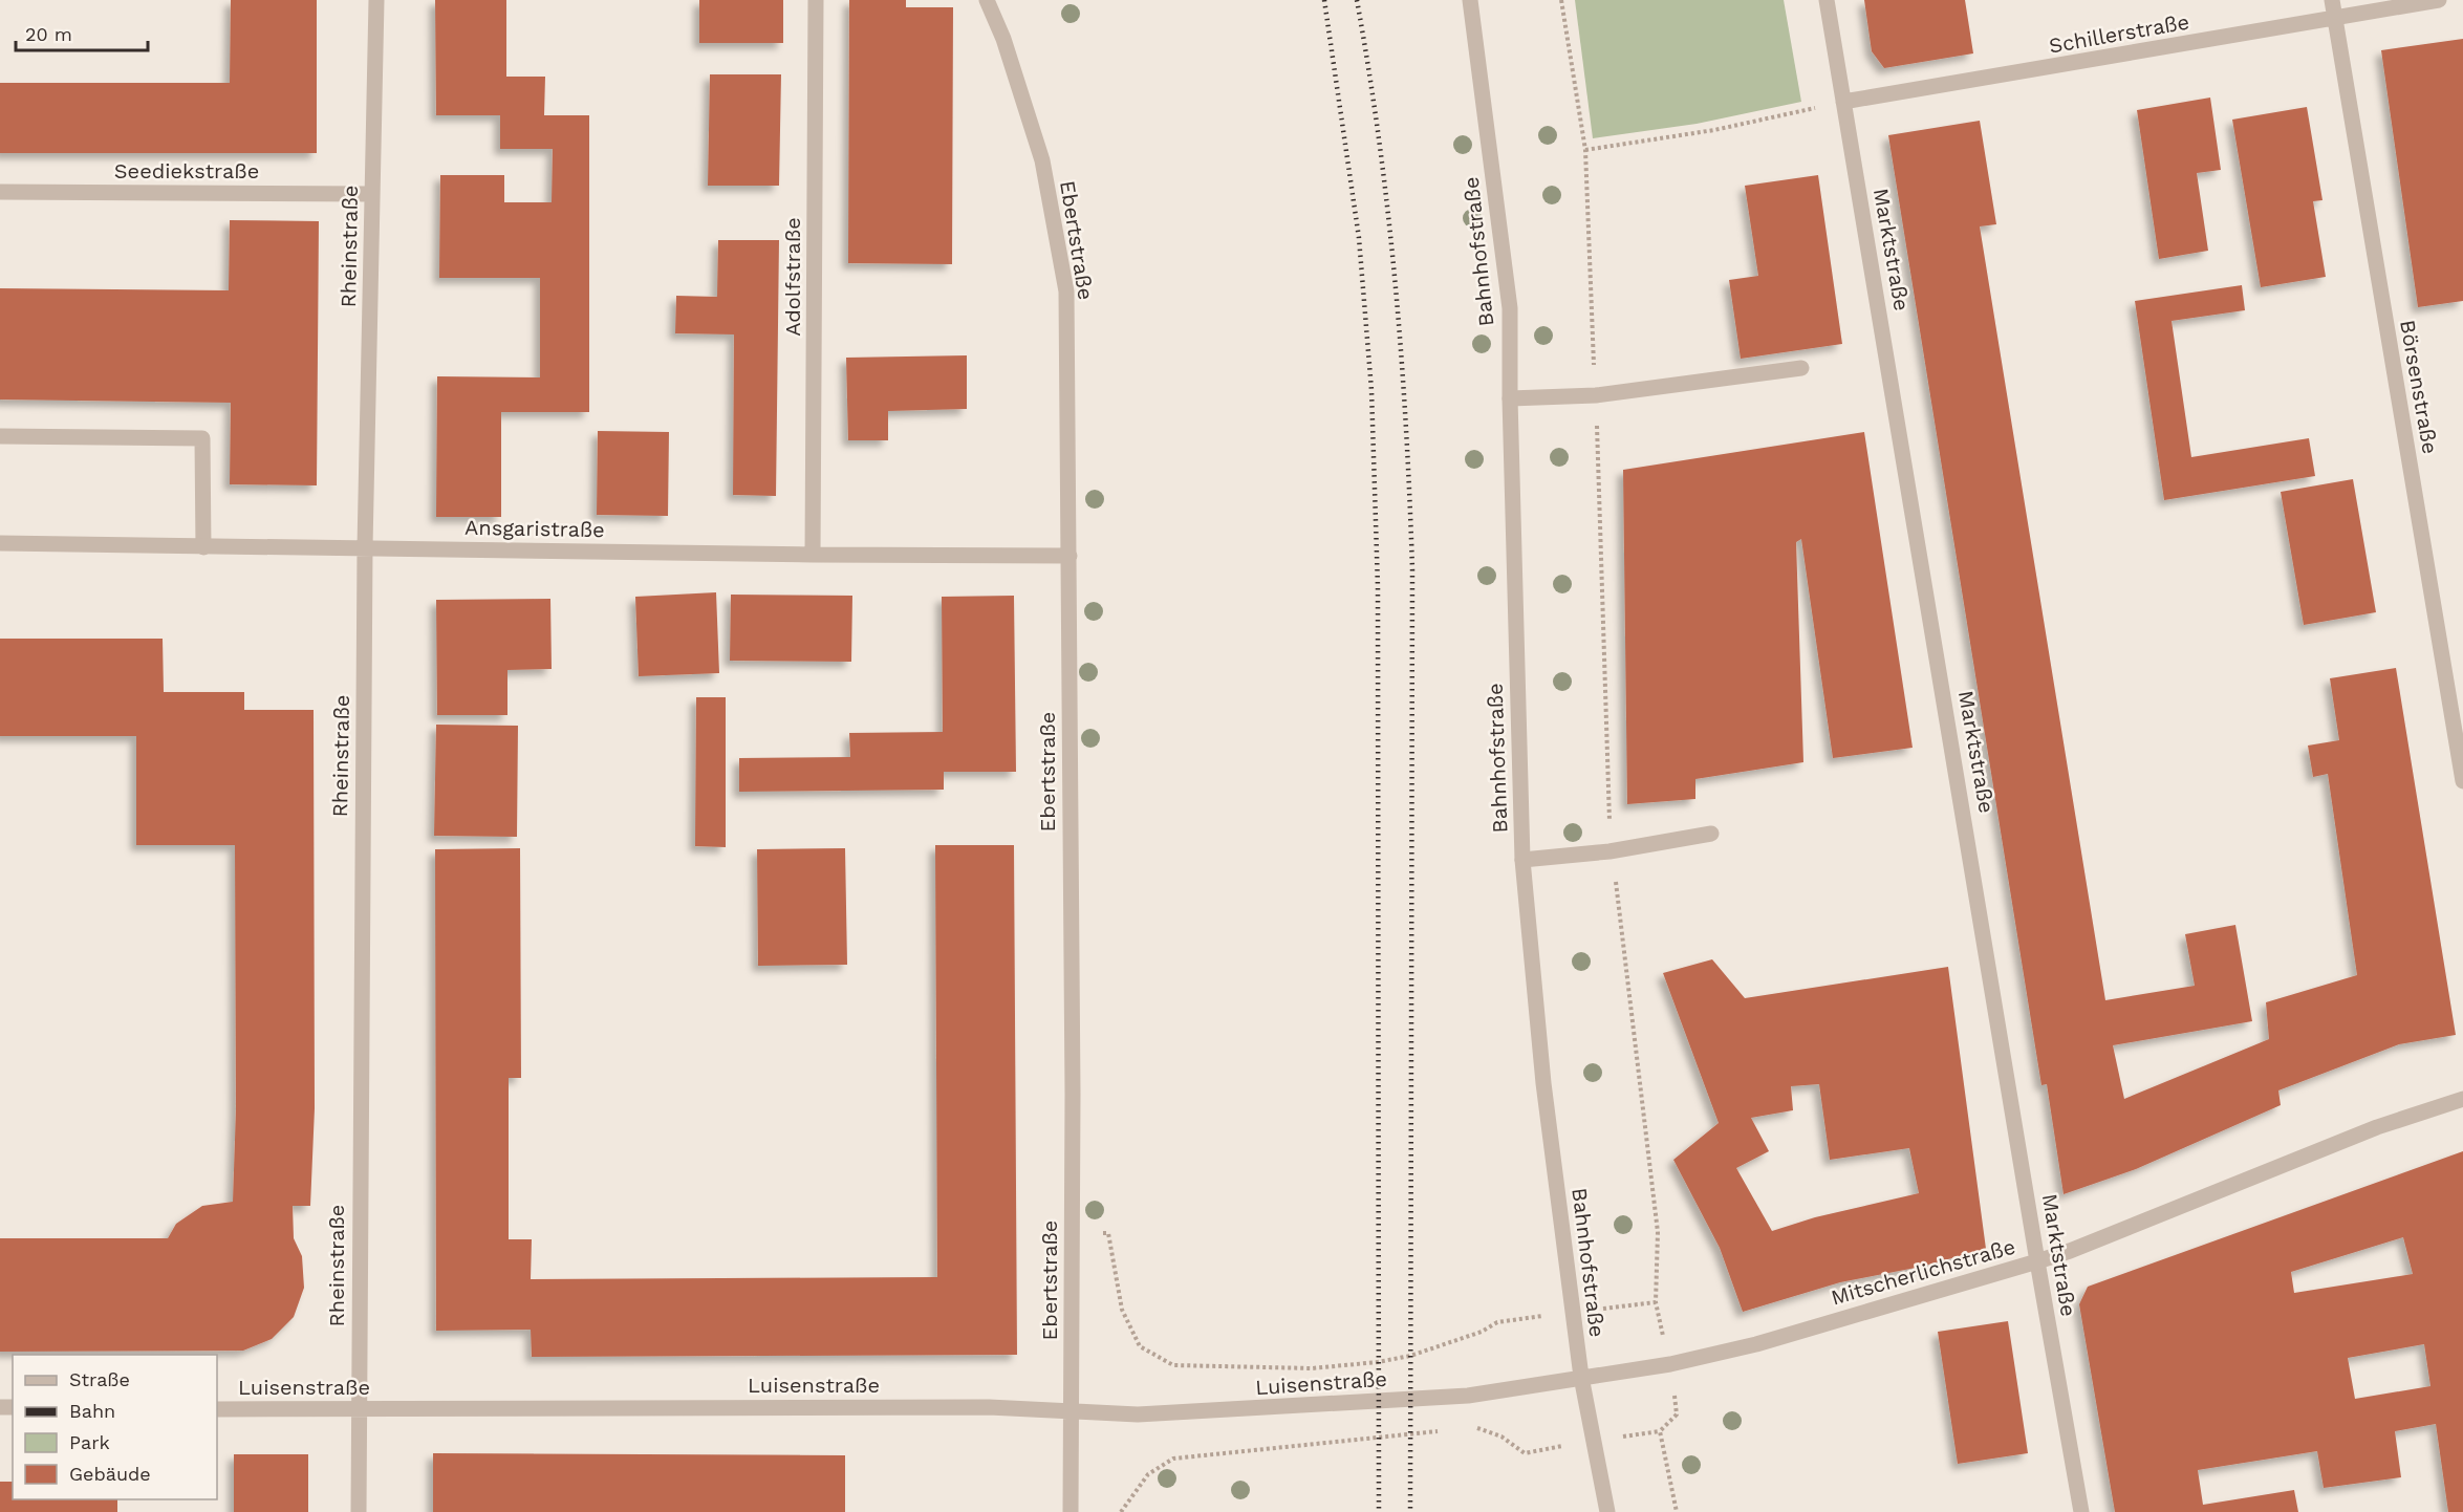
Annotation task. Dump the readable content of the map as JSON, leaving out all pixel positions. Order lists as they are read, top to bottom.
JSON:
{
  "streets": {
    "street": [
      "Schillerstraße",
      "Seediekstraße",
      "Ebertstraße",
      "Rheinstraße",
      "Marktstraße",
      "Bahnhofstraße",
      "Adolfstraße",
      "Börsenstraße",
      "Ansgaristraße",
      "Mitscherlichstraße",
      "Luisenstraße"
    ]
  },
  "crossings": [
    ["Schillerstraße", "Marktstraße"],
    ["Schillerstraße", "Börsenstraße"],
    ["Seediekstraße", "Rheinstraße"],
    ["Ebertstraße", "Ansgaristraße"],
    ["Ebertstraße", "Luisenstraße"],
    ["Rheinstraße", "Ansgaristraße"],
    ["Rheinstraße", "Luisenstraße"],
    ["Marktstraße", "Mitscherlichstraße"],
    ["Bahnhofstraße", "Mitscherlichstraße"],
    ["Adolfstraße", "Ansgaristraße"],
    ["Mitscherlichstraße", "Luisenstraße"]
  ],
  "legend": [
    "Straße",
    "Bahn",
    "Park",
    "Gebäude"
  ],
  "scale_bar": "20 m"
}
